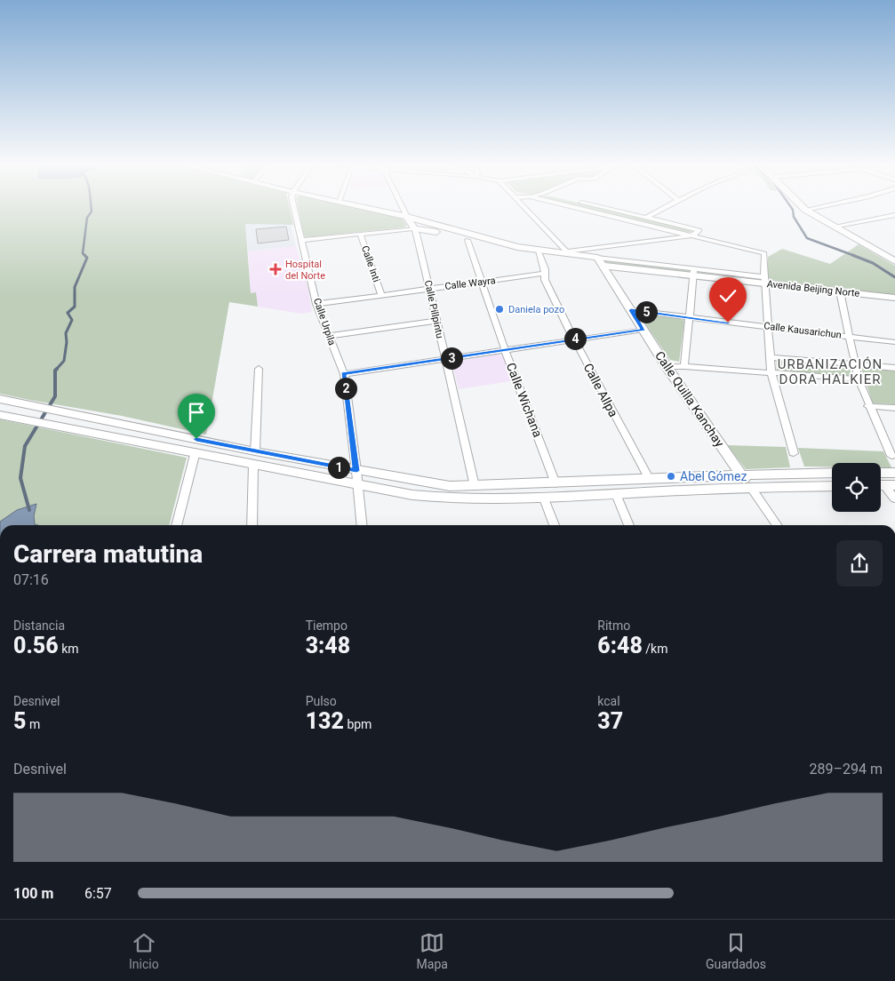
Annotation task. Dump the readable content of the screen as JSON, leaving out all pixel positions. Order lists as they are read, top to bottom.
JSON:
{
  "streets": {
    "street": [
      "Calle Inti",
      "Calle Wayra",
      "Avenida Beijing Norte",
      "Calle Pillpintu",
      "Calle Urpila",
      "Calle Kausarichun",
      "Calle Allpa",
      "Calle Quilla Kanchay",
      "Calle Wichana"
    ]
  },
  "crossings": [
    ["Calle Inti", "Calle Wayra"],
    ["Calle Wayra", "Calle Pillpintu"],
    ["Calle Wayra", "Calle Urpila"],
    ["Calle Wayra", "Calle Allpa"],
    ["Calle Wayra", "Calle Wichana"],
    ["Avenida Beijing Norte", "Calle Pillpintu"],
    ["Avenida Beijing Norte", "Calle Allpa"],
    ["Avenida Beijing Norte", "Calle Quilla Kanchay"],
    ["Avenida Beijing Norte", "Calle Wichana"],
    ["Calle Kausarichun", "Calle Quilla Kanchay"]
  ],
  "districts": ["URBANIZACIÓN DORA HALKIER"],
  "places": {
    "health": ["Hospital del Norte"],
    "other": ["Daniela pozo", "Abel Gómez"]
  },
  "page": {
    "pins": [
      "5",
      "4",
      "3",
      "2",
      "1"
    ],
    "heading": ["Carrera matutina", "07:16"],
    "stats": [
      ["Distancia", "0.56 km"],
      ["Tiempo", "3:48"],
      ["Ritmo", "6:48 /km"],
      ["Desnivel", "5 m"],
      ["Pulso", "132 bpm"],
      ["kcal", "37"]
    ],
    "chart": ["Desnivel", "289–294 m"],
    "list": [
      {
        "name": "100 m",
        "note": "6:57"
      }
    ],
    "tabs": ["Inicio", "Mapa", "Guardados"]
  }
}
